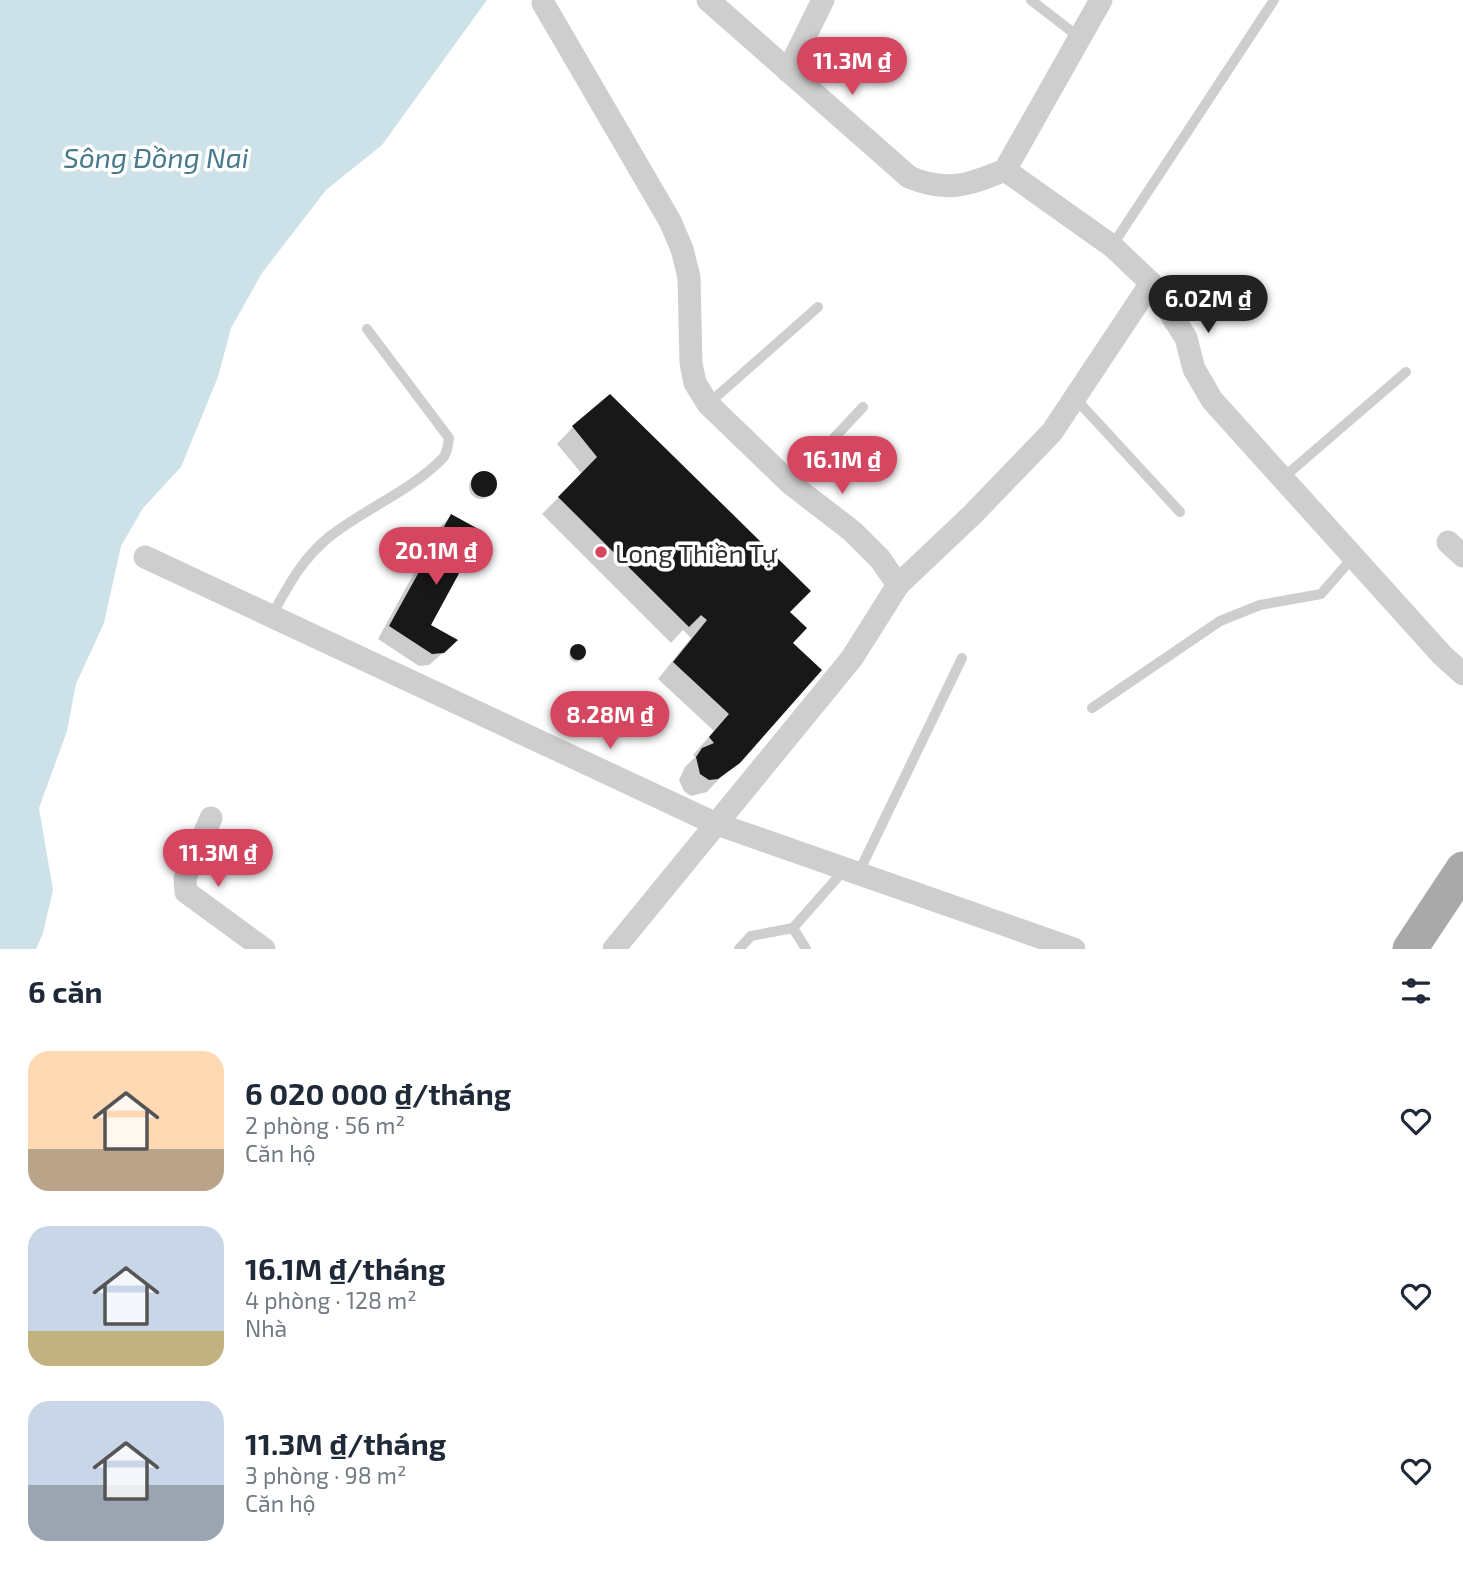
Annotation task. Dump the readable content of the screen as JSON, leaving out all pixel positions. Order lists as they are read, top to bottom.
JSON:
{
  "water": ["Sông Đồng Nai"],
  "places": ["Long Thiền Tự"],
  "page": {
    "price": [
      "11.3M ₫",
      "6.02M ₫",
      "16.1M ₫",
      "20.1M ₫",
      "8.28M ₫",
      "11.3M ₫"
    ],
    "heading": "6 căn",
    "list": [
      {
        "name": "6 020 000 ₫/tháng",
        "note": "2 phòng · 56 m² · Căn hộ"
      },
      {
        "name": "16.1M ₫/tháng",
        "note": "4 phòng · 128 m² · Nhà"
      },
      {
        "name": "11.3M ₫/tháng",
        "note": "3 phòng · 98 m² · Căn hộ"
      }
    ]
  }
}
